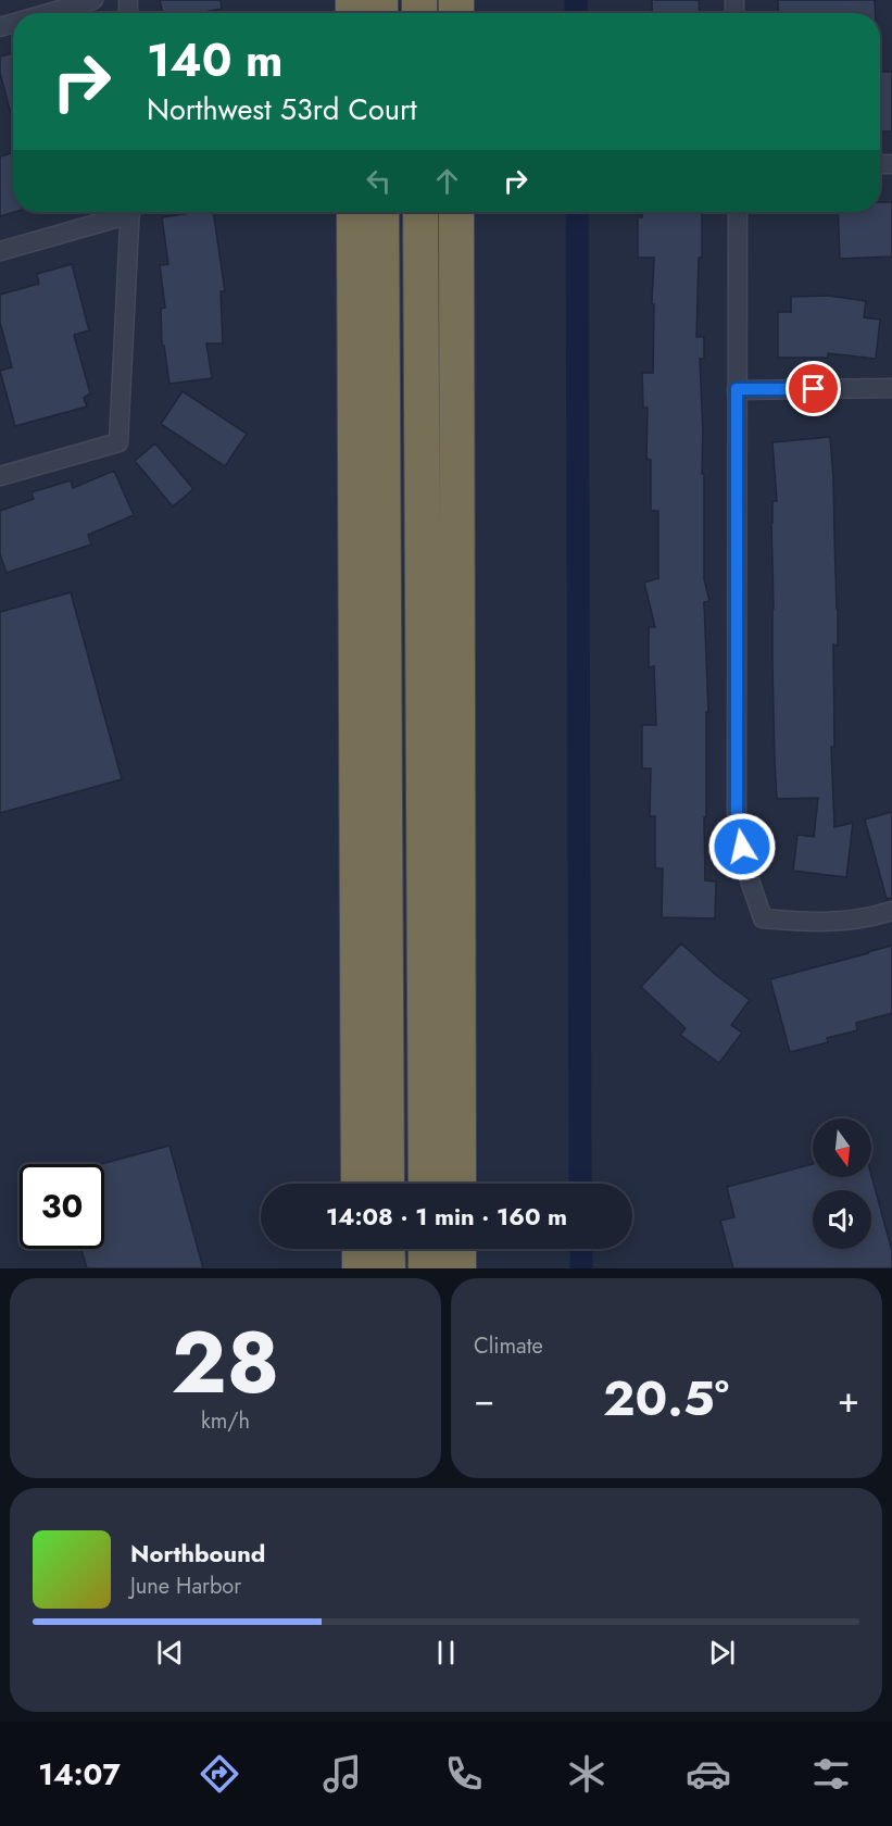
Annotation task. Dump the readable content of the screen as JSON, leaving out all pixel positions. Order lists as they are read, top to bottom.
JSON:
{
  "north": "bottom",
  "page": {
    "turn": ["140 m", "Northwest 53rd Court"],
    "limit": "30",
    "trip": "14:08 · 1 min · 160 m",
    "tile": [
      ["28", "km/h"],
      "Climate"
    ],
    "heat": ["−", "20.5°", "+"],
    "song": ["Northbound", "June Harbor"],
    "tabs": "14:07"
  }
}
